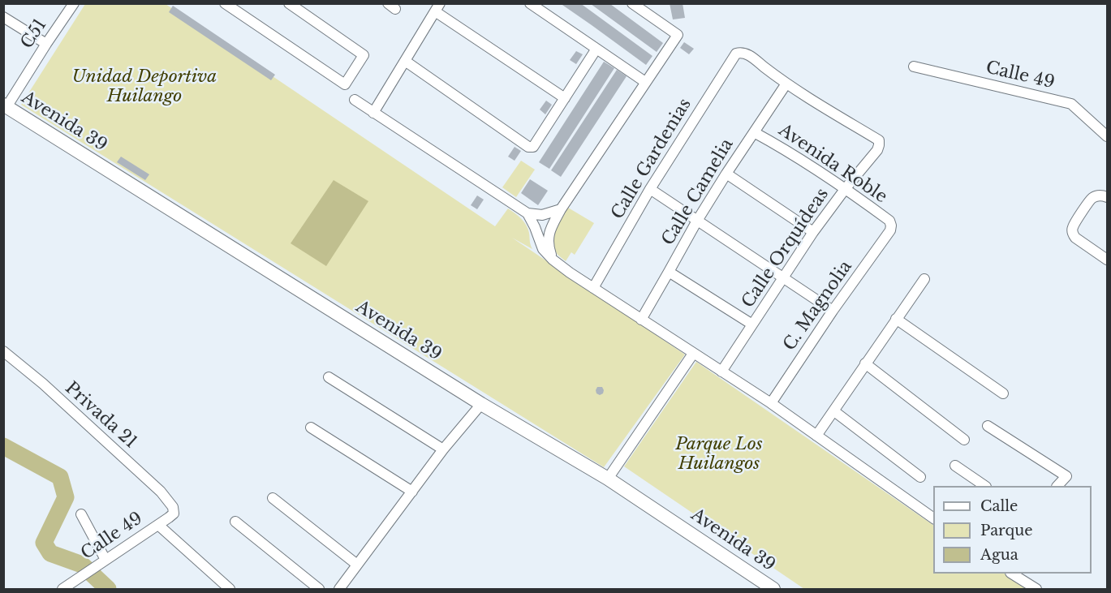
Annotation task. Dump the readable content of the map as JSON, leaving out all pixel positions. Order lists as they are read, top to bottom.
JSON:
{
  "streets": {
    "street": [
      "C51",
      "Calle 49",
      "Avenida 39",
      "Calle Gardenias",
      "Avenida Roble",
      "Calle Camelia",
      "Calle Orquídeas",
      "C. Magnolia",
      "Privada 21"
    ]
  },
  "crossings": [
    ["C51", "Avenida 39"],
    ["Calle 49", "Privada 21"],
    ["Calle Gardenias", "Calle Camelia"],
    ["Calle Gardenias", "Calle Orquídeas"],
    ["Avenida Roble", "Calle Camelia"],
    ["Avenida Roble", "Calle Orquídeas"],
    ["Avenida Roble", "C. Magnolia"],
    ["Calle Camelia", "Calle Orquídeas"]
  ],
  "parks": ["Unidad Deportiva Huilango", "Parque Los Huilangos"],
  "legend": ["Calle", "Parque", "Agua"]
}
